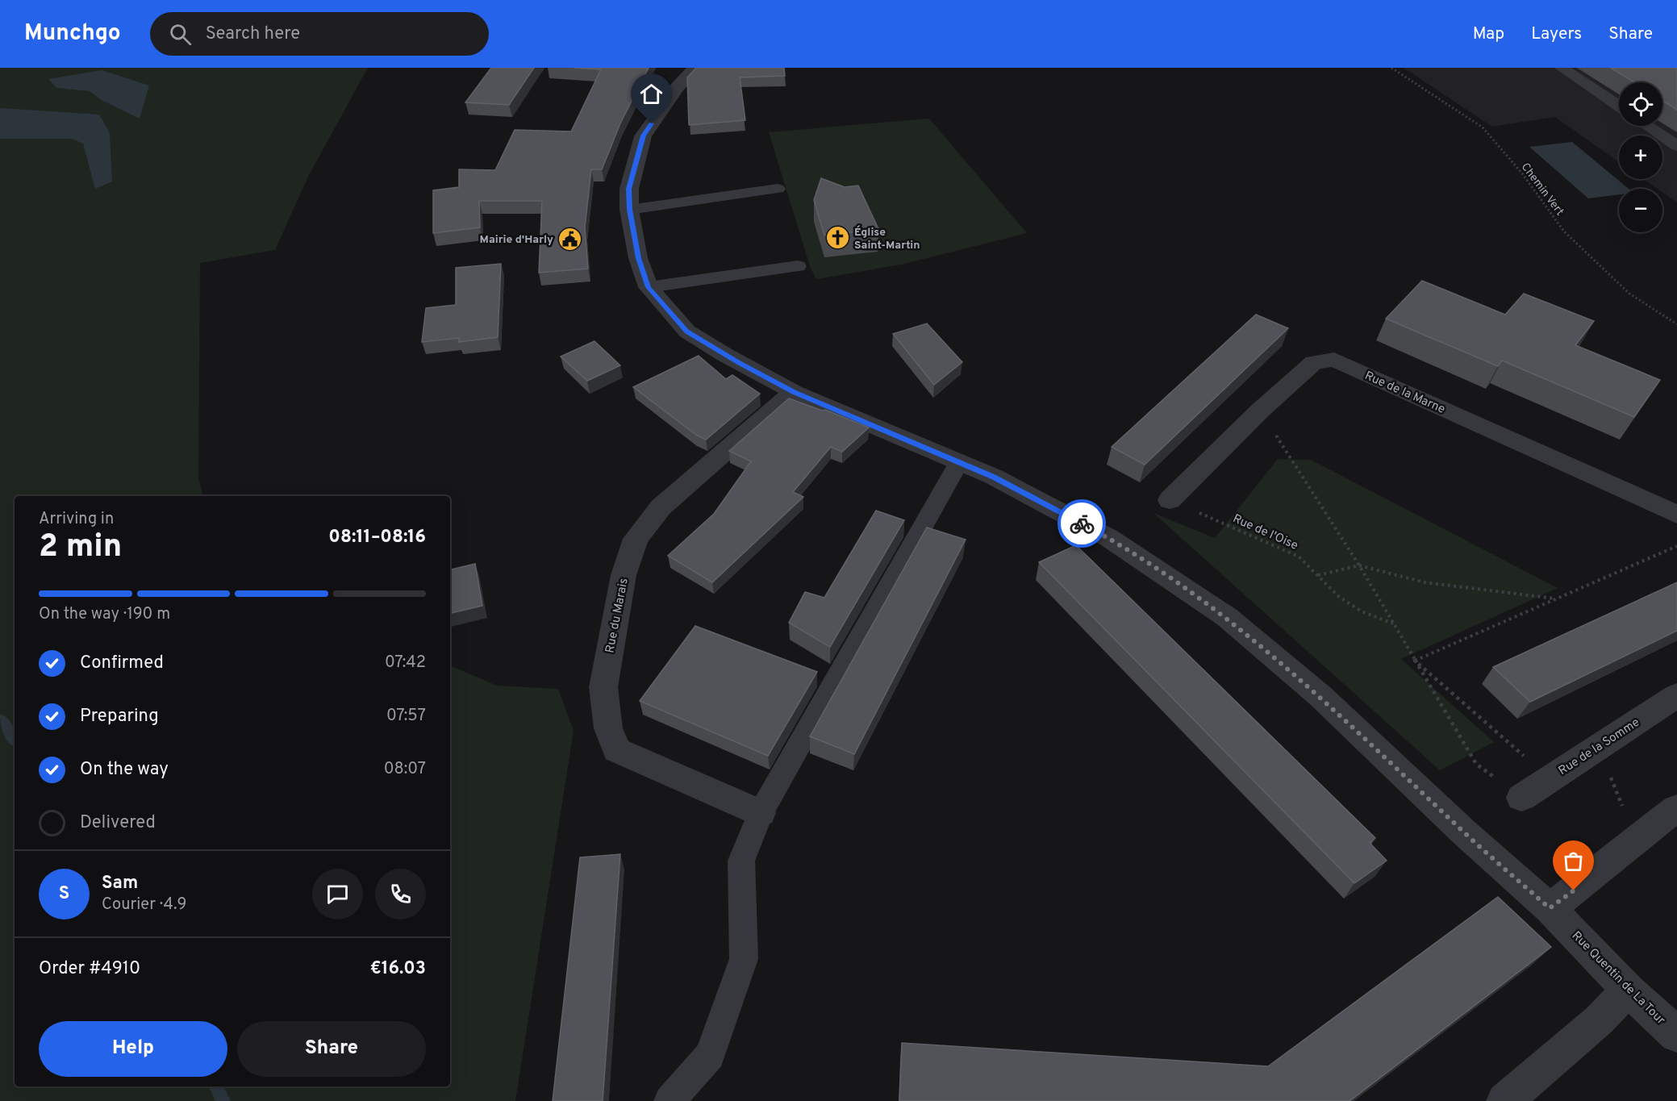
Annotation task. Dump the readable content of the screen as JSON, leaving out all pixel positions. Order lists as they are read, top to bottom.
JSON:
{
  "streets": {
    "street": [
      "Rue de la Marne",
      "Rue du Marais",
      "Rue de la Somme",
      "Rue Quentin de La Tour"
    ],
    "path": ["Chemin Vert", "Rue de l'Oise"]
  },
  "crossings": [
    ["Rue de la Marne", "Rue de l'Oise"],
    ["Rue du Marais", "Rue Quentin de La Tour"]
  ],
  "places": {
    "church": ["Église Saint-Martin"],
    "public building": ["Mairie d'Harly"]
  },
  "page": {
    "header": "Munchgo",
    "search": "Search here",
    "nav": ["Map", "Layers", "Share"],
    "map_buttons": ["+", "−"],
    "heading": ["2 min", "Arriving in", "08:11–08:16"],
    "panel": [
      "Sam",
      "Courier · 4.9",
      "Order #4910",
      "€16.03"
    ],
    "bar": "On the way · 190 m",
    "list": [
      ["Confirmed", "07:42"],
      ["Preparing", "07:57"],
      ["On the way", "08:07"],
      "Delivered"
    ],
    "round": "S",
    "buttons": ["Help", "Share"]
  }
}
